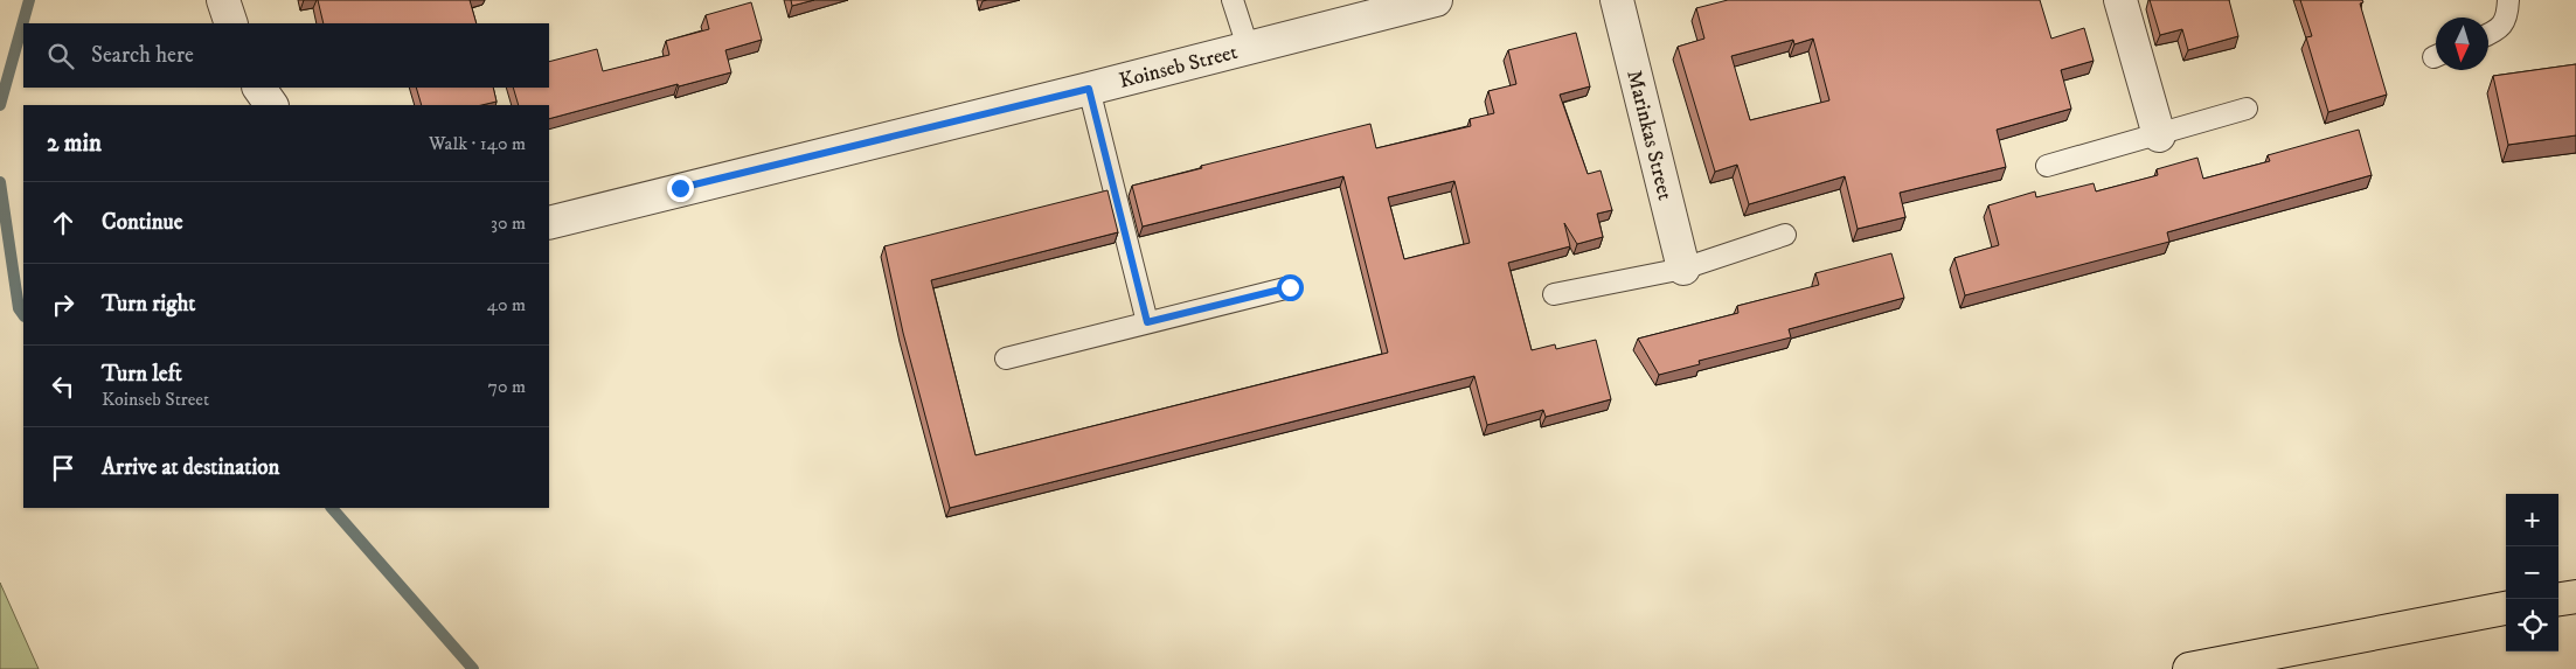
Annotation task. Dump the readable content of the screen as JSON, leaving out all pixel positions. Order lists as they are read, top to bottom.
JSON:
{
  "streets": {
    "street": ["Koinseb Street", "Marinkas Street"]
  },
  "north": "bottom",
  "page": {
    "search": "Search here",
    "heading": ["2 min", "Walk · 140 m"],
    "list": [
      ["Continue", "30 m"],
      ["Turn right", "40 m"],
      ["Turn left", "Koinseb Street", "70 m"],
      "Arrive at destination"
    ],
    "map_buttons": ["+", "−"]
  }
}
